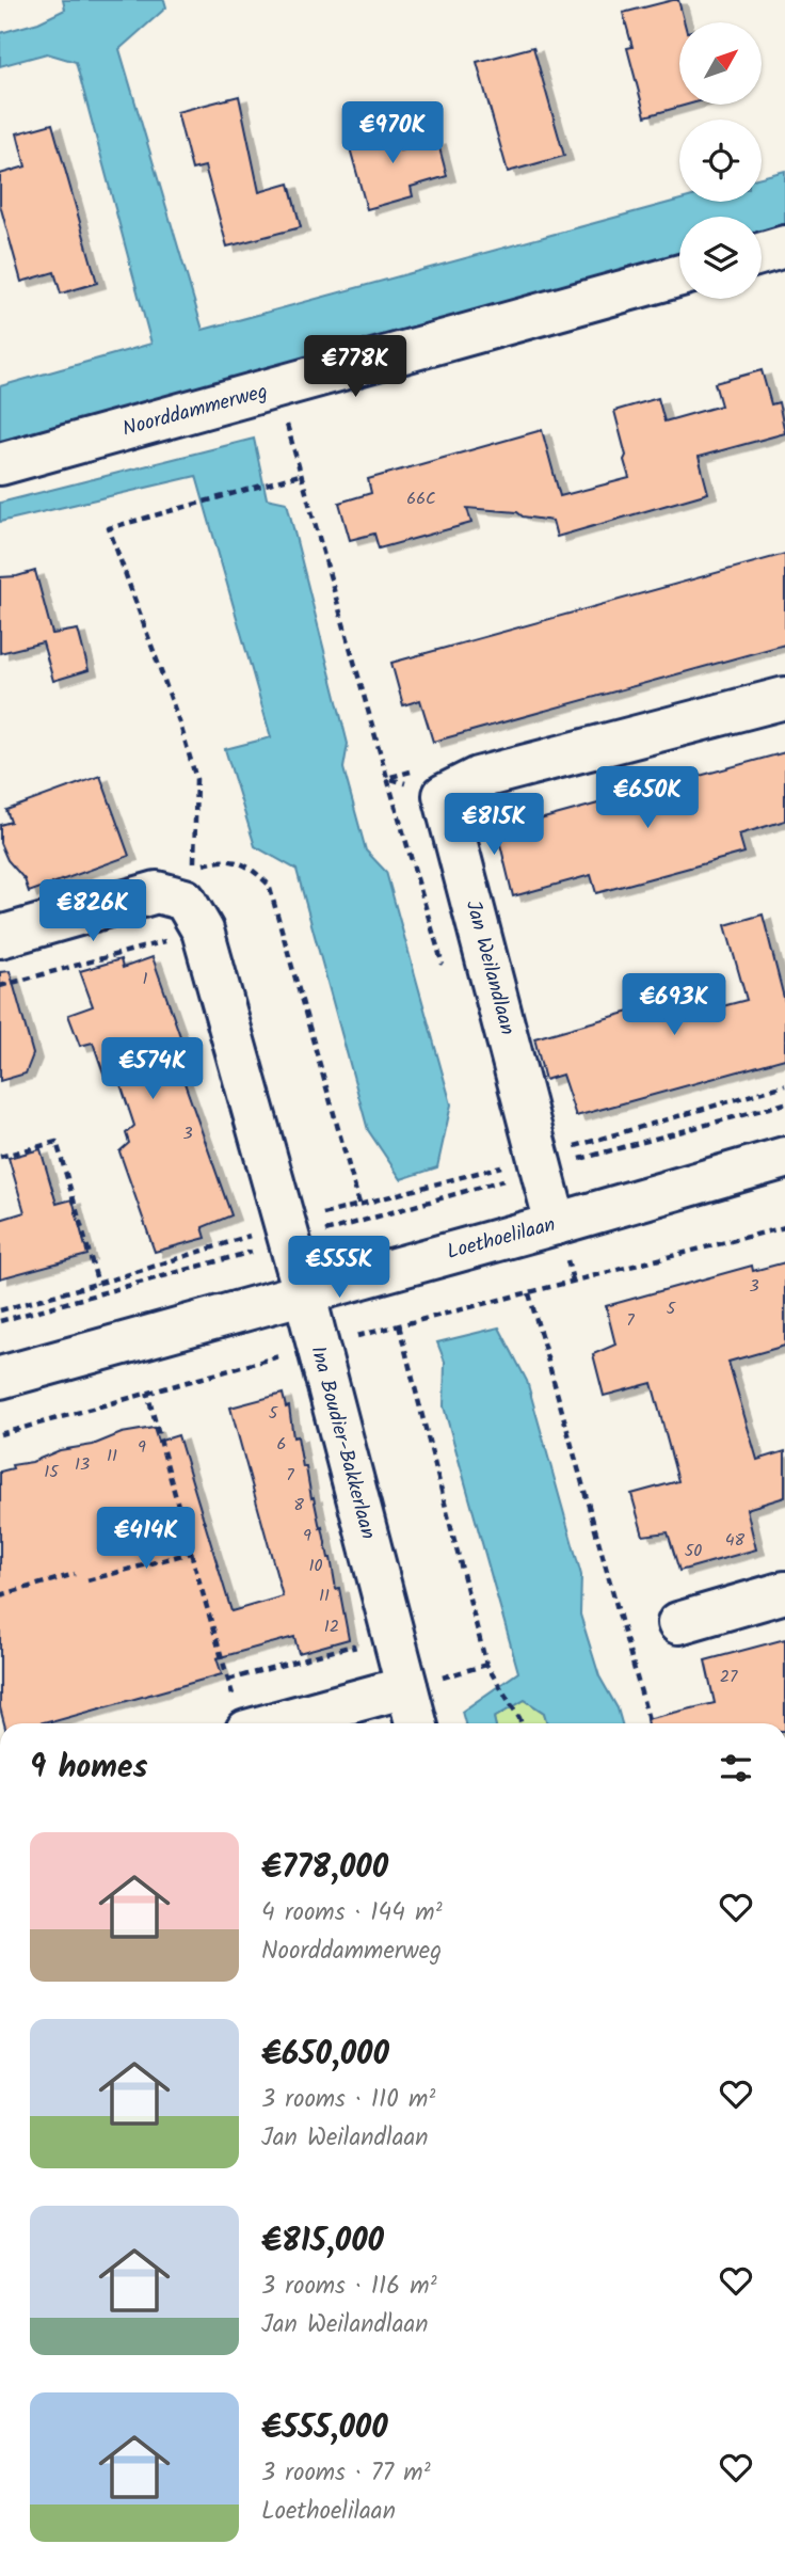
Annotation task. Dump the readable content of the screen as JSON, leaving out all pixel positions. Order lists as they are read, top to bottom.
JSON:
{
  "streets": {
    "street": [
      "Noorddammerweg",
      "Jan Weilandlaan",
      "Loethoelilaan",
      "Ina Boudier-Bakkerlaan"
    ]
  },
  "crossings": [
    ["Jan Weilandlaan", "Loethoelilaan"],
    ["Loethoelilaan", "Ina Boudier-Bakkerlaan"]
  ],
  "house_numbers": [
    "66C",
    "1",
    "3",
    "3",
    "5",
    "7",
    "5",
    "6",
    "9",
    "11",
    "13",
    "15",
    "7",
    "8",
    "9",
    "48",
    "50",
    "10",
    "11",
    "12",
    "27"
  ],
  "north": "top right",
  "page": {
    "price": [
      "€970K",
      "€778K",
      "€650K",
      "€815K",
      "€826K",
      "€693K",
      "€574K",
      "€555K",
      "€414K"
    ],
    "heading": "9 homes",
    "list": [
      {
        "name": "€778,000",
        "note": "4 rooms · 144 m² · Noorddammerweg"
      },
      {
        "name": "€650,000",
        "note": "3 rooms · 110 m² · Jan Weilandlaan"
      },
      {
        "name": "€815,000",
        "note": "3 rooms · 116 m² · Jan Weilandlaan"
      },
      {
        "name": "€555,000",
        "note": "3 rooms · 77 m² · Loethoelilaan"
      }
    ]
  }
}
